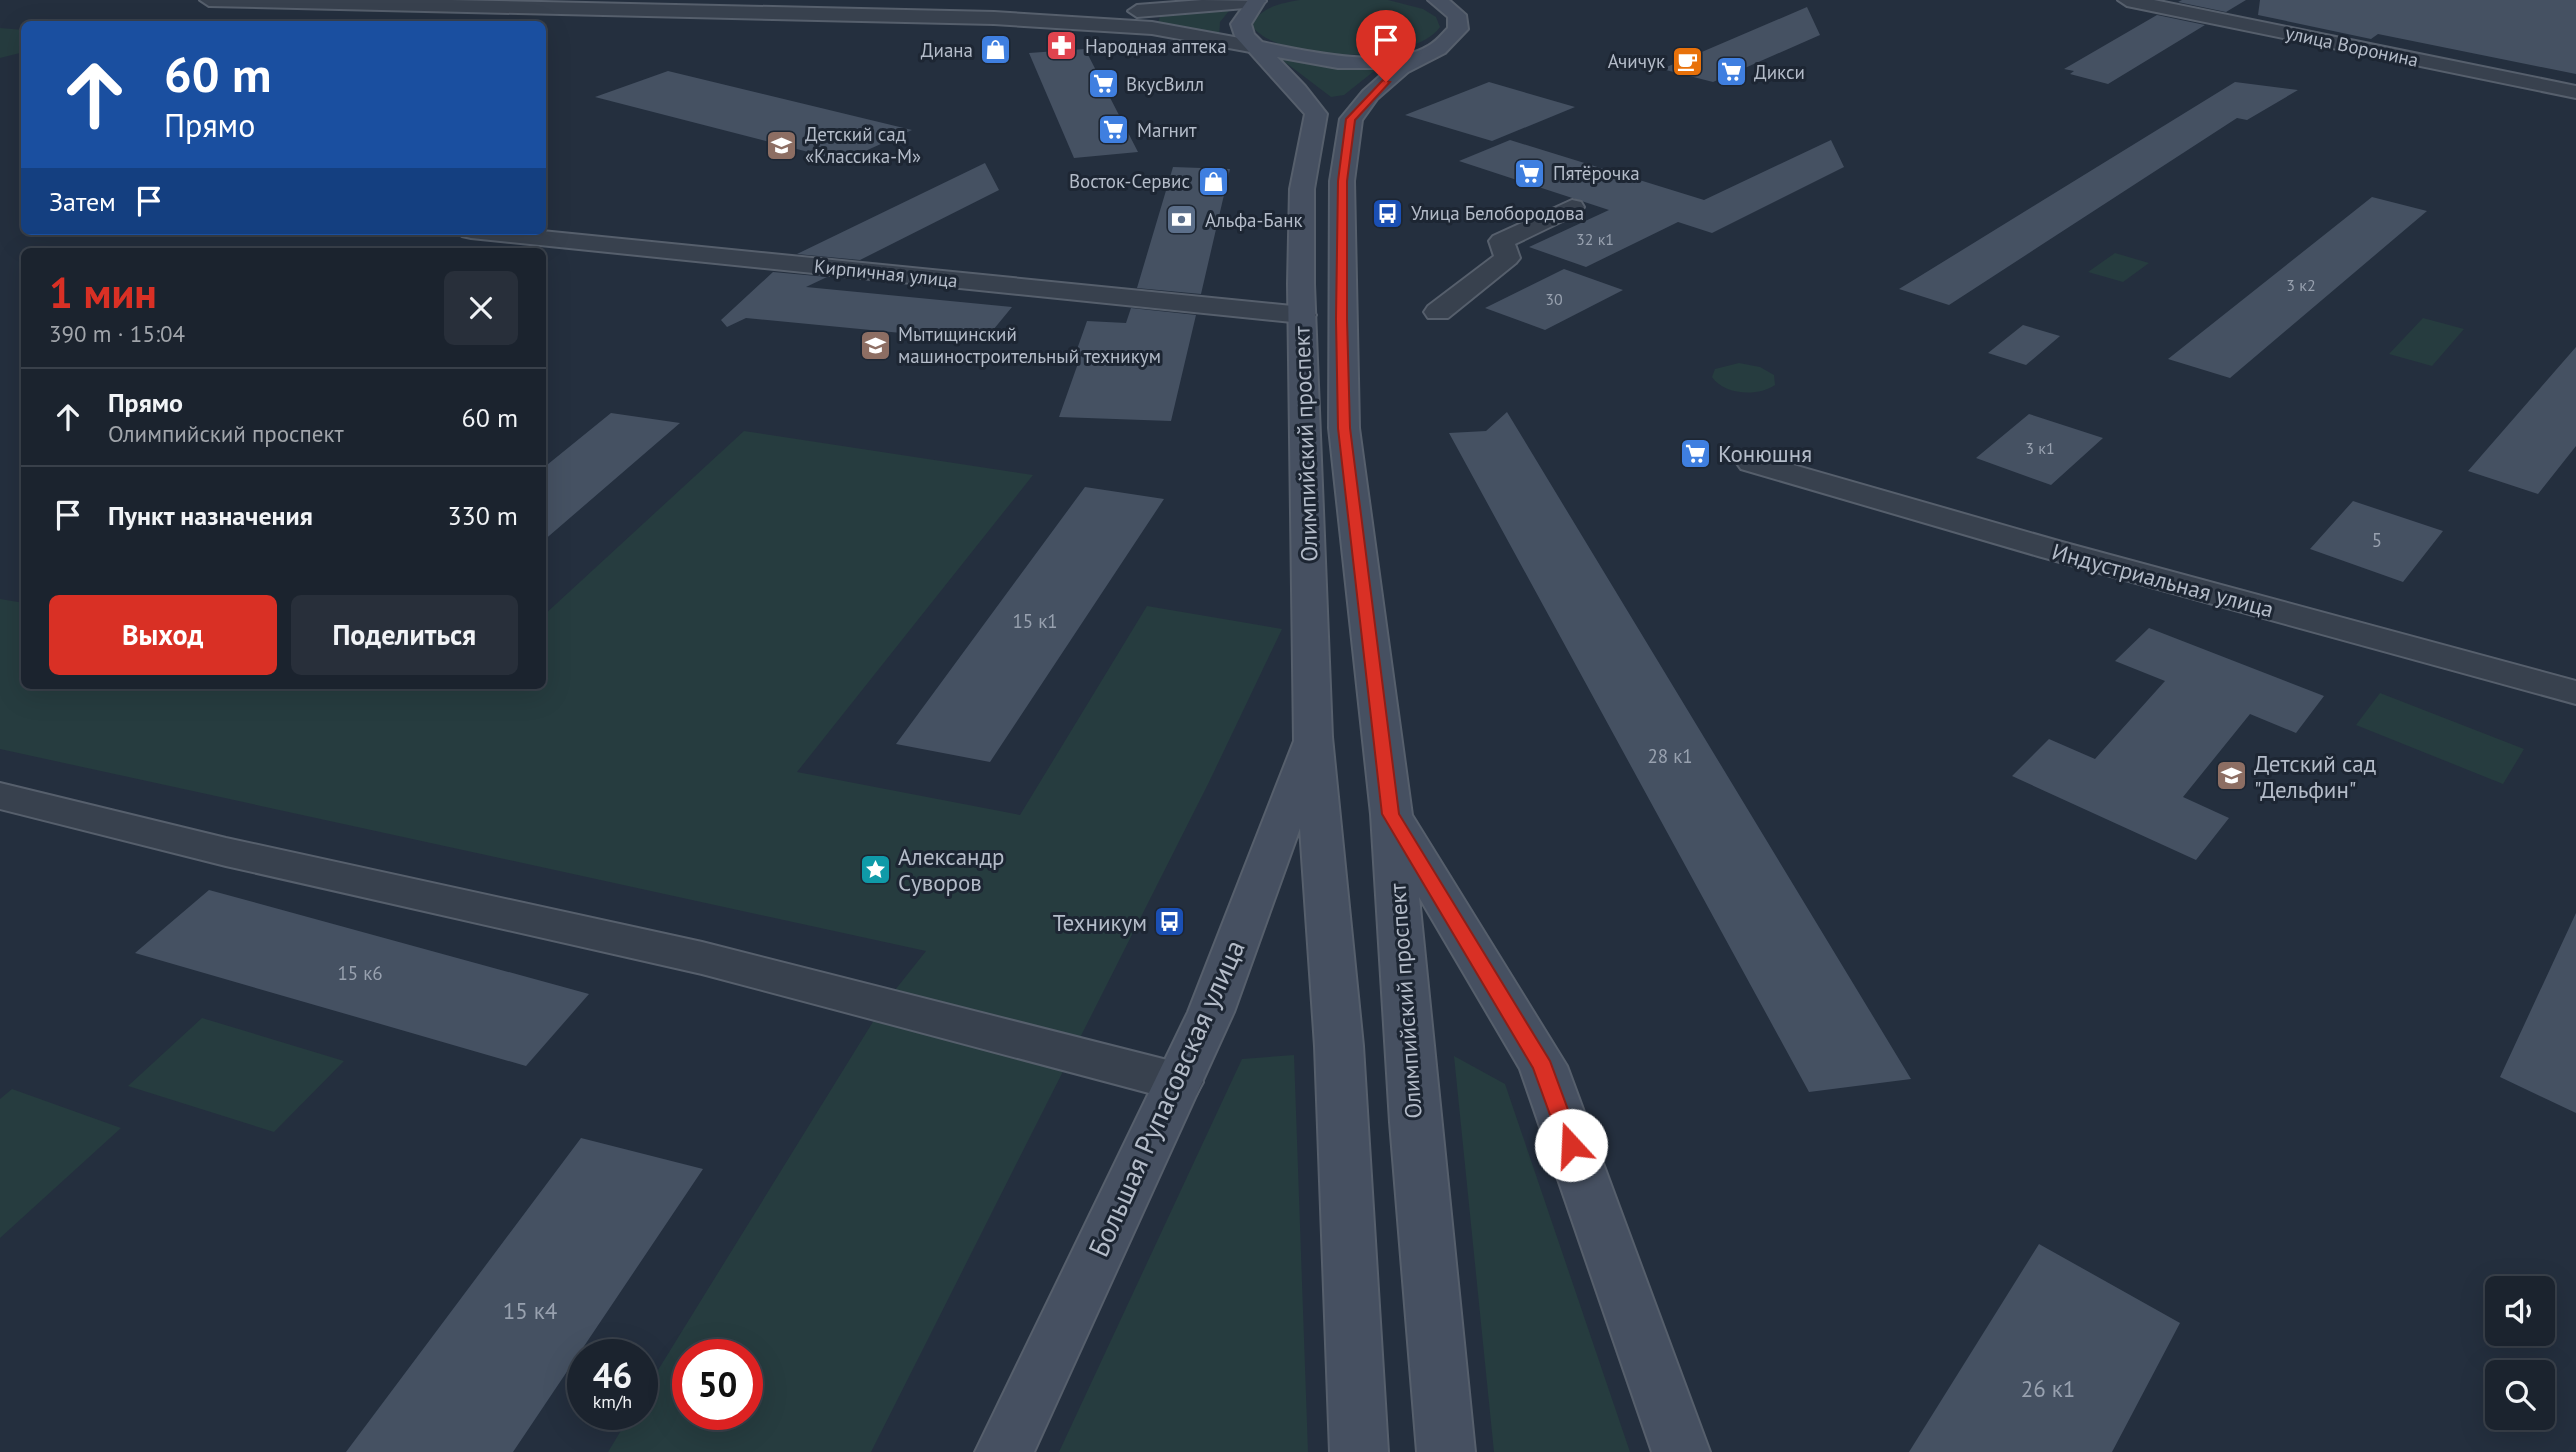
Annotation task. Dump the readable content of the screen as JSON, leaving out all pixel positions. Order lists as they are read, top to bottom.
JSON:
{
  "streets": {
    "main road": ["Олимпийский проспект", "Большая Рупасовская улица"],
    "street": ["улица Воронина", "Кирпичная улица", "Индустриальная улица"]
  },
  "crossings": [
    ["Кирпичная улица", "Олимпийский проспект"],
    ["Олимпийский проспект", "Большая Рупасовская улица"]
  ],
  "places": {
    "pharmacy": ["Народная аптека"],
    "shop": ["Диана", "Восток-Сервис"],
    "cafe": ["Ачичук"],
    "supermarket": [
      "Дикси",
      "ВкусВилл",
      "Магнит",
      "Пятёрочка",
      "Конюшня"
    ],
    "school or university": ["Детский сад «Классика-М»", "Мытищинский машиностроительный техникум", "Детский сад \"Дельфин\""],
    "bus stop": ["Улица Белобородова", "Техникум"],
    "bank": ["Альфа-Банк"],
    "place": ["Александр Суворов"]
  },
  "house_numbers": [
    "32 к1",
    "3 к2",
    "30",
    "3 к1",
    "5",
    "15 к1",
    "28 к1",
    "15 к6",
    "15 к4",
    "26 к1"
  ],
  "page": {
    "turn": ["60 m", "Прямо"],
    "then": "Затем",
    "heading": ["1 мин", "390 m · 15:04"],
    "list": [
      {
        "name": "Прямо",
        "note": "Олимпийский проспект",
        "value": "60 m"
      },
      {
        "name": "Пункт назначения",
        "value": "330 m"
      }
    ],
    "buttons": ["Выход", "Поделиться"],
    "speed": "46 km/h",
    "limit": "50"
  }
}
